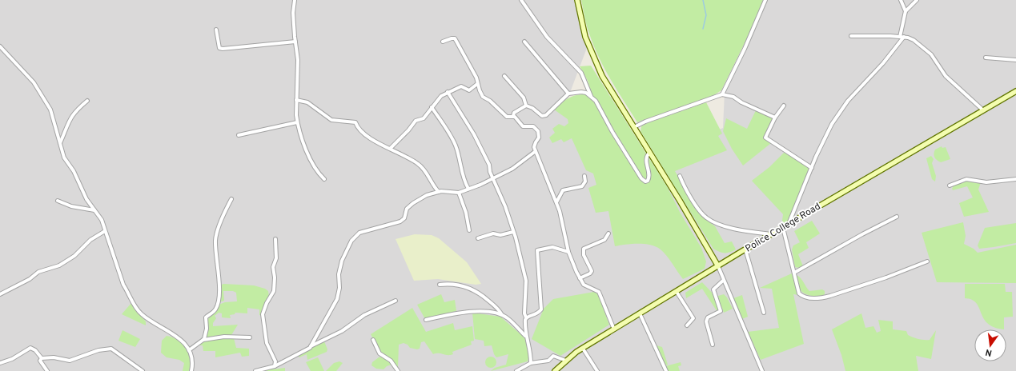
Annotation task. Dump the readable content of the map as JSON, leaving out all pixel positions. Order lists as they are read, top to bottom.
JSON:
{
  "streets": {
    "street": ["Police College Road"]
  },
  "north": "bottom"
}
